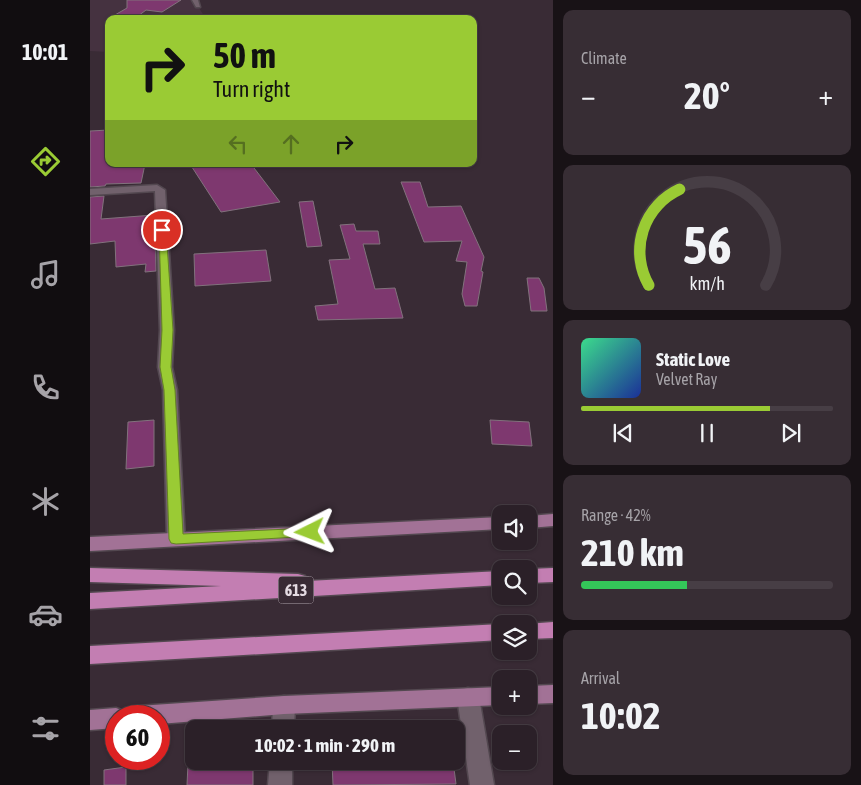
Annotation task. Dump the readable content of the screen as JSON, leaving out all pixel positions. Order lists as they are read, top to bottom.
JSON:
{
  "streets": {
    "highway": ["613"]
  },
  "page": {
    "tabs": "10:01",
    "tile": [
      "Climate",
      ["Range · 42%", "210 km"],
      ["Arrival", "10:02"]
    ],
    "turn": ["50 m", "Turn right"],
    "heat": ["−", "20°", "+"],
    "song": ["Static Love", "Velvet Ray"],
    "map_buttons": ["+", "−"],
    "limit": "60",
    "trip": "10:02 · 1 min · 290 m",
    "gauge": ["56", "km/h"]
  }
}
